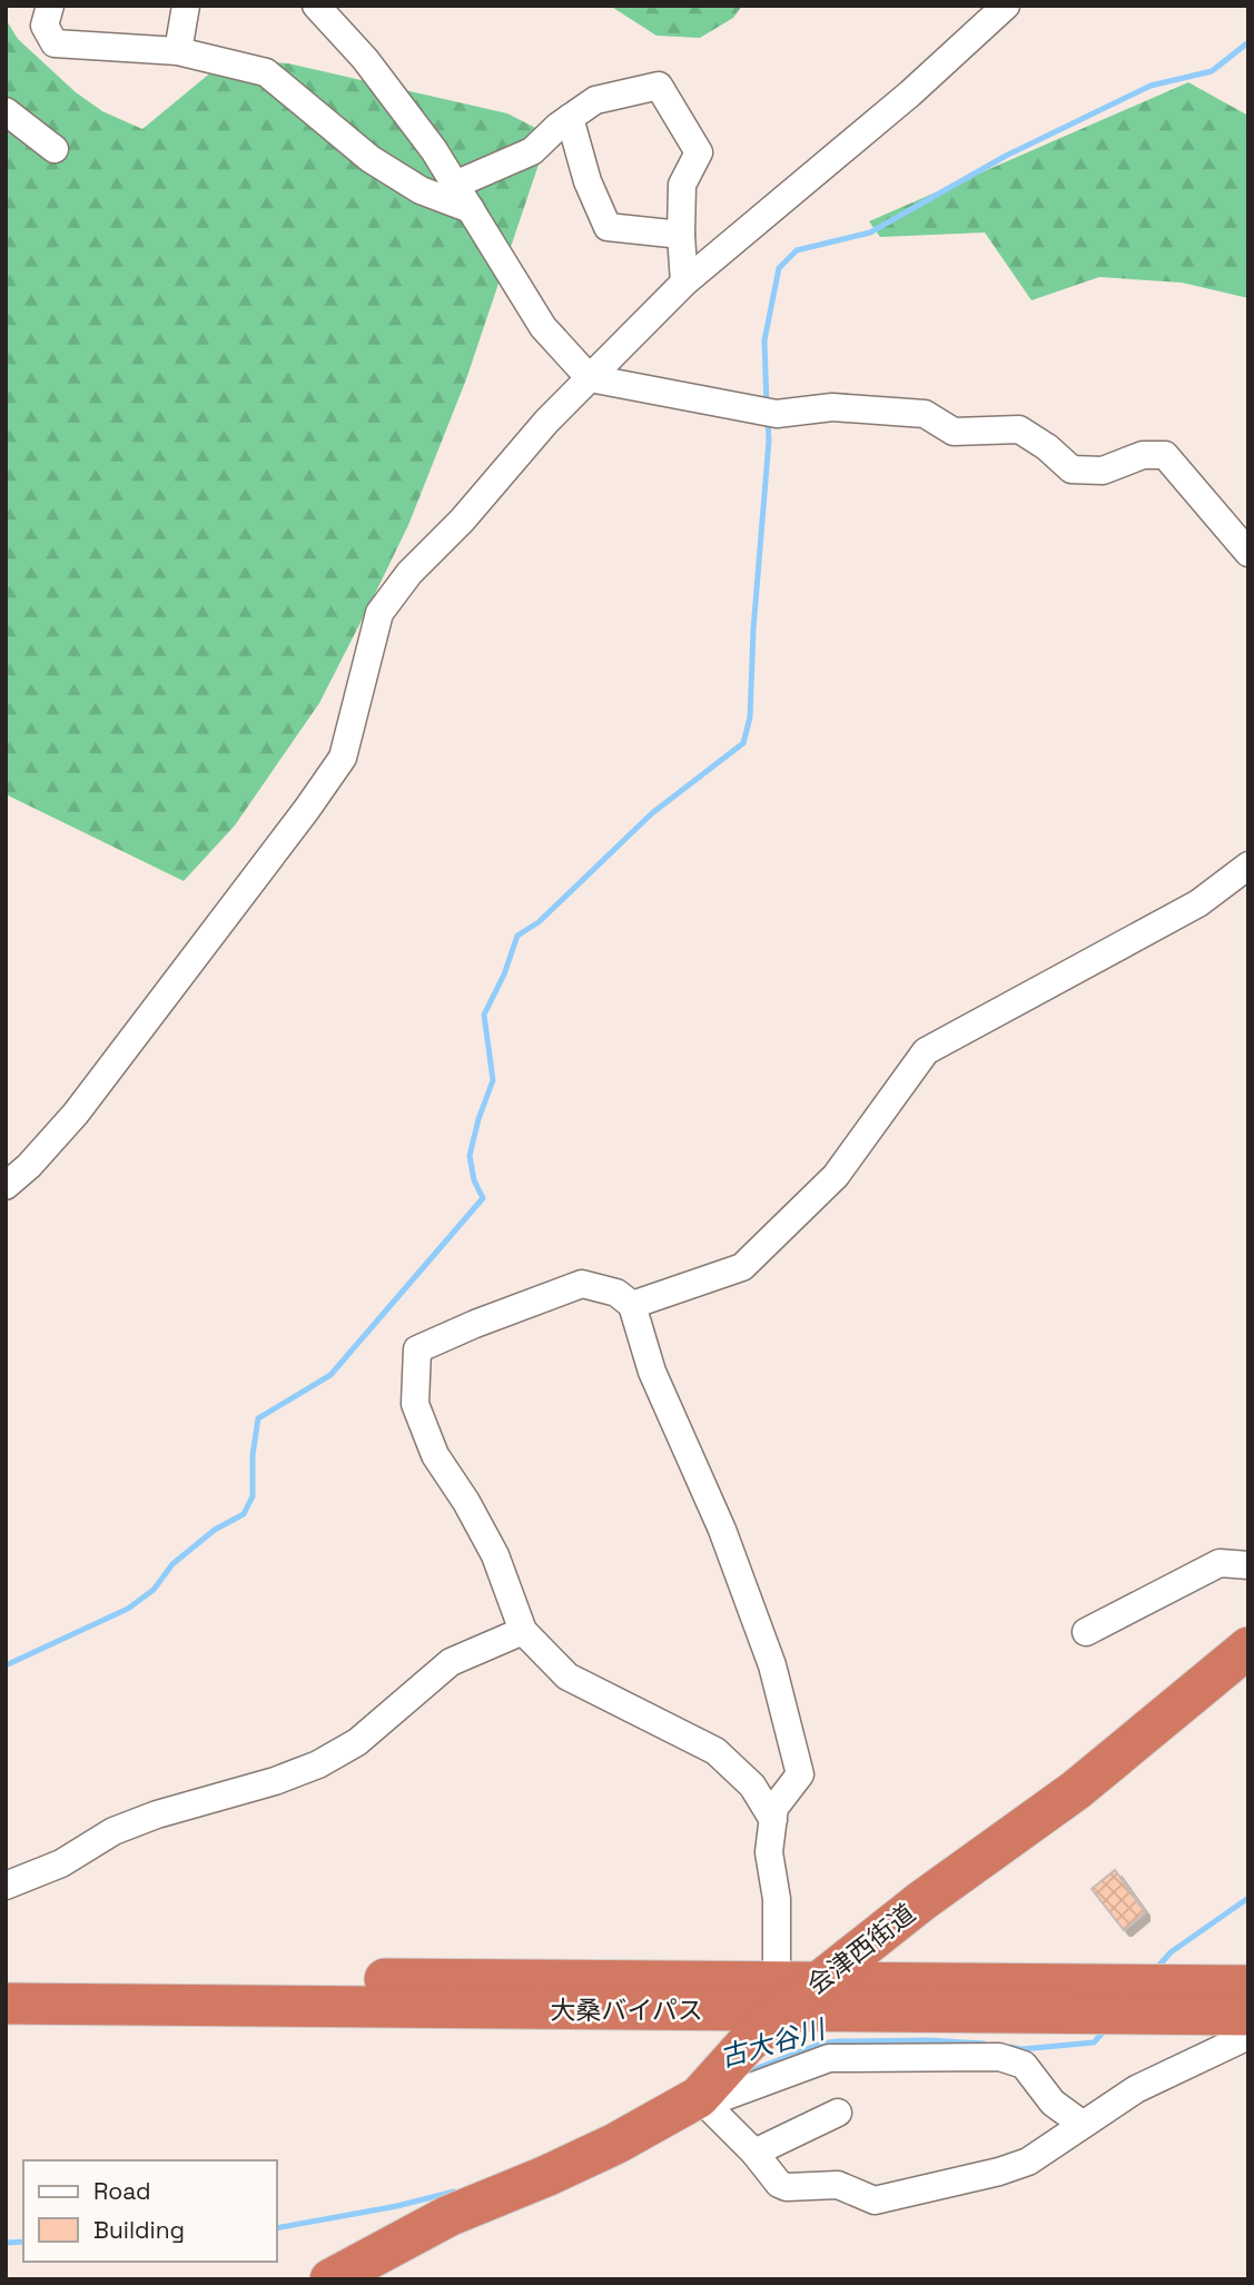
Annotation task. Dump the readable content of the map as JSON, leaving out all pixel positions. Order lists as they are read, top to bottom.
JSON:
{
  "streets": {
    "highway": ["会津西街道", "大桑バイパス"]
  },
  "crossings": [
    ["会津西街道", "大桑バイパス"]
  ],
  "water": ["古大谷川"],
  "legend": ["Road", "Building"]
}
